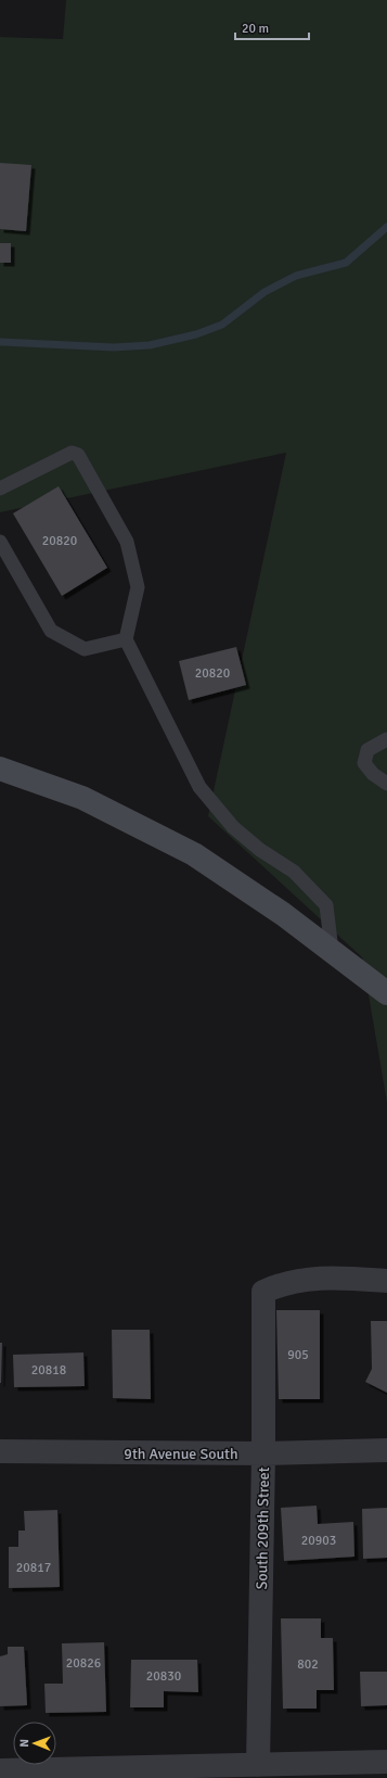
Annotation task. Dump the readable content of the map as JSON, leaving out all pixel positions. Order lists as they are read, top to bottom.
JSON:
{
  "streets": {
    "street": ["9th Avenue South", "South 209th Street"]
  },
  "crossings": [
    ["9th Avenue South", "South 209th Street"]
  ],
  "house_numbers": [
    "20820",
    "20820",
    "905",
    "20818",
    "20903",
    "20817",
    "20826",
    "802",
    "20830"
  ],
  "scale_bar": "20 m",
  "north": "left"
}
